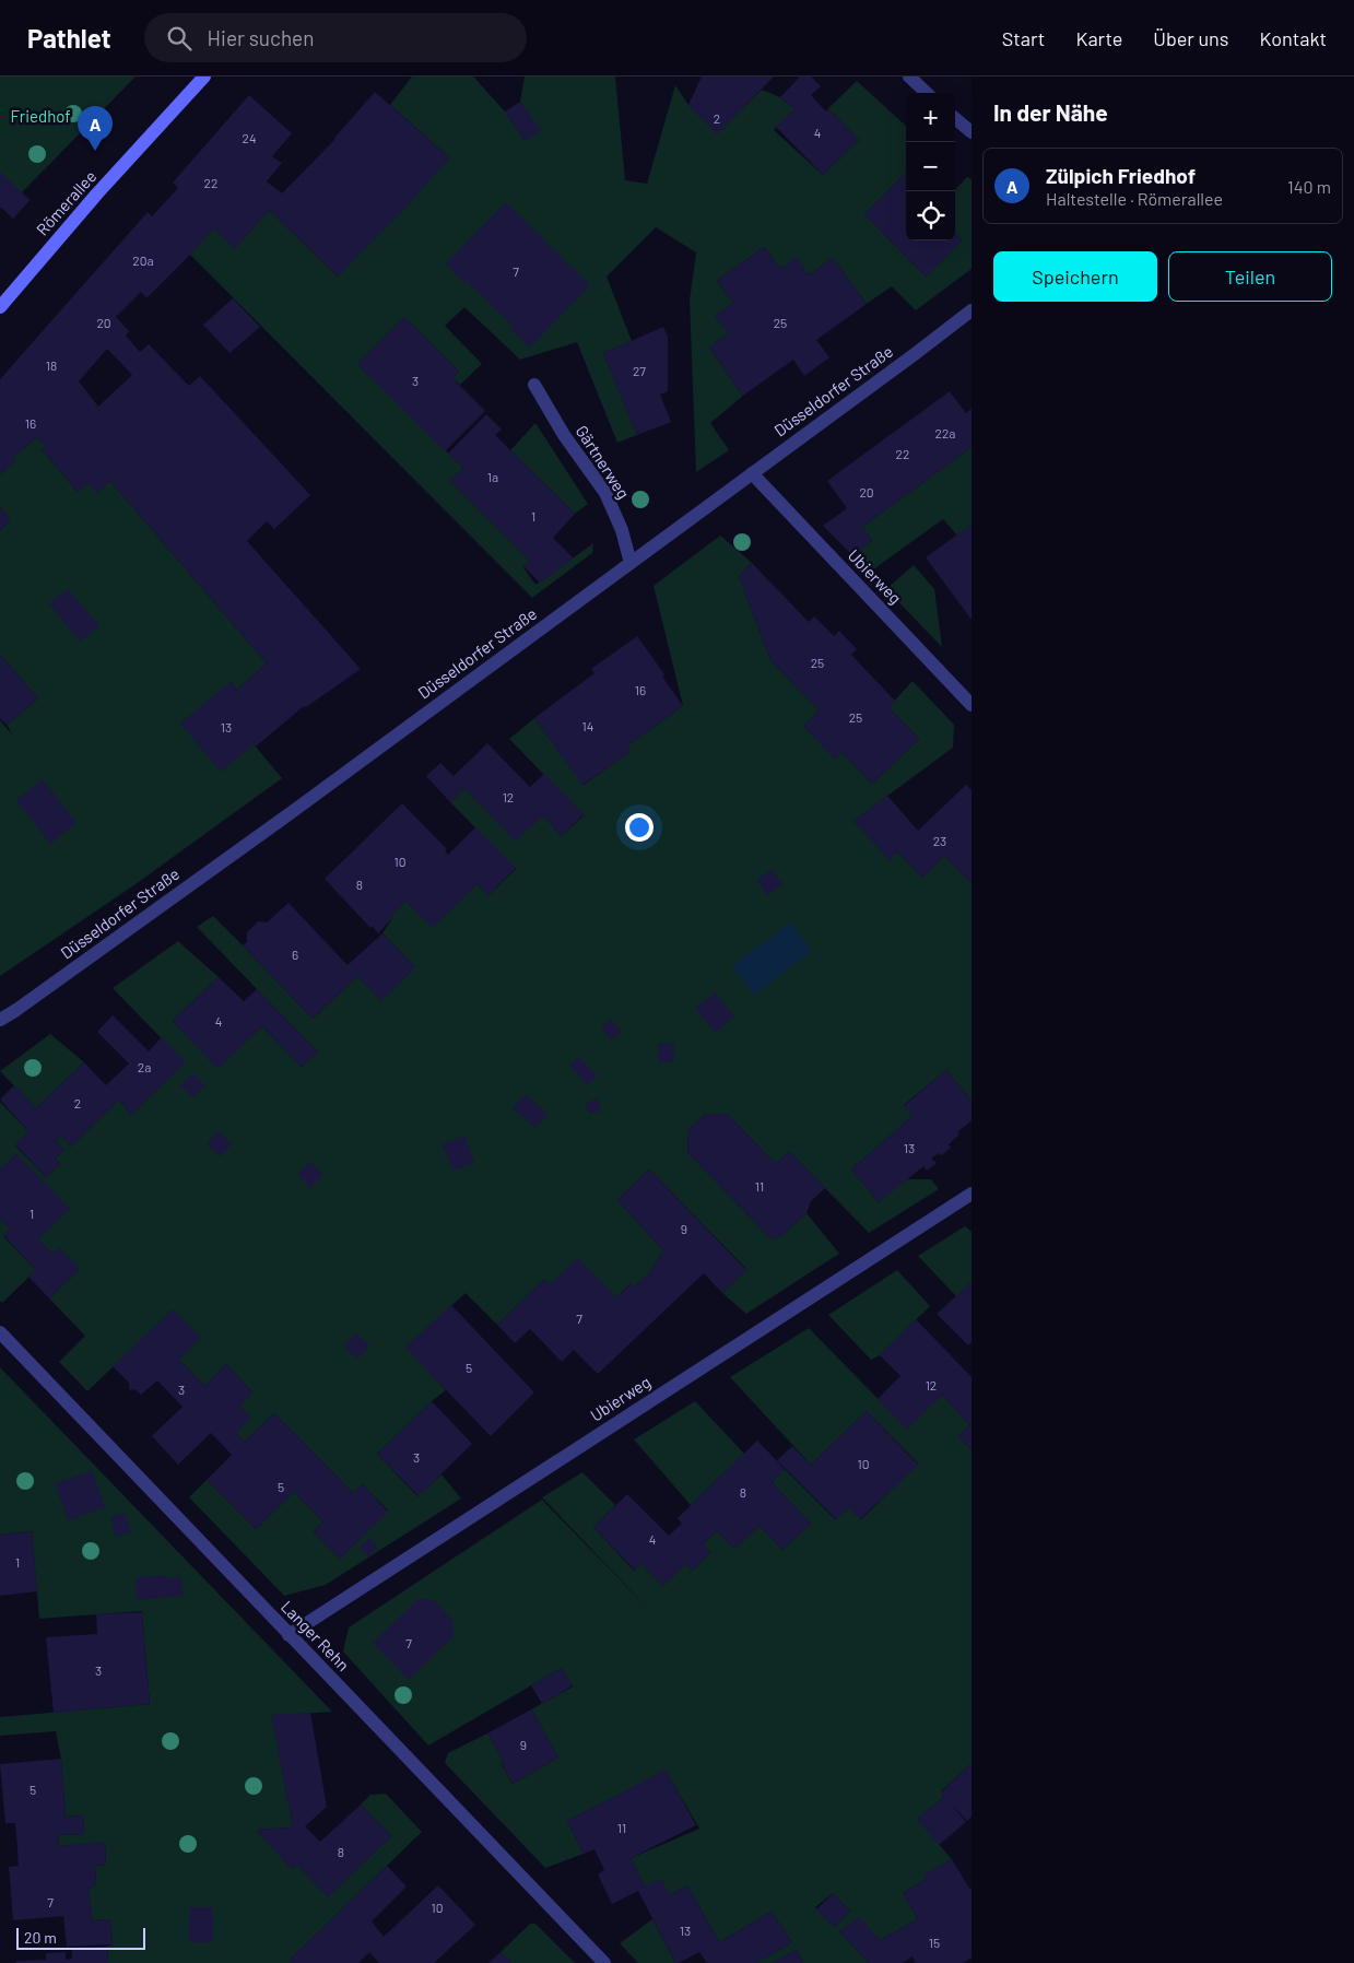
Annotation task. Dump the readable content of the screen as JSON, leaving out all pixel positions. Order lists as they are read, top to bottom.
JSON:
{
  "streets": {
    "street": [
      "Römerallee",
      "Düsseldorfer Straße",
      "Gärtnerweg",
      "Ubierweg",
      "Langer Rehn"
    ]
  },
  "crossings": [
    ["Düsseldorfer Straße", "Gärtnerweg"],
    ["Düsseldorfer Straße", "Ubierweg"],
    ["Ubierweg", "Langer Rehn"]
  ],
  "parks": ["Friedhof"],
  "house_numbers": [
    "2",
    "4",
    "24",
    "22",
    "20a",
    "7",
    "20",
    "25",
    "18",
    "27",
    "3",
    "16",
    "22a",
    "22",
    "1a",
    "20",
    "1",
    "25",
    "16",
    "25",
    "14",
    "13",
    "12",
    "23",
    "10",
    "8",
    "6",
    "4",
    "2a",
    "2",
    "13",
    "11",
    "1",
    "9",
    "7",
    "5",
    "12",
    "3",
    "3",
    "10",
    "5",
    "8",
    "4",
    "1",
    "7",
    "3",
    "9",
    "5",
    "11",
    "8",
    "7",
    "10",
    "13",
    "15"
  ],
  "scale_bar": "20 m",
  "page": {
    "header": "Pathlet",
    "search": "Hier suchen",
    "nav": [
      "Start",
      "Karte",
      "Über uns",
      "Kontakt"
    ],
    "heading": "In der Nähe",
    "map_buttons": ["+", "−"],
    "pins": "A",
    "list": [
      {
        "mark": "A",
        "name": "Zülpich Friedhof",
        "note": "Haltestelle · Römerallee",
        "value": "140 m"
      }
    ],
    "buttons": ["Speichern", "Teilen"],
    "scale": "20 m"
  }
}
